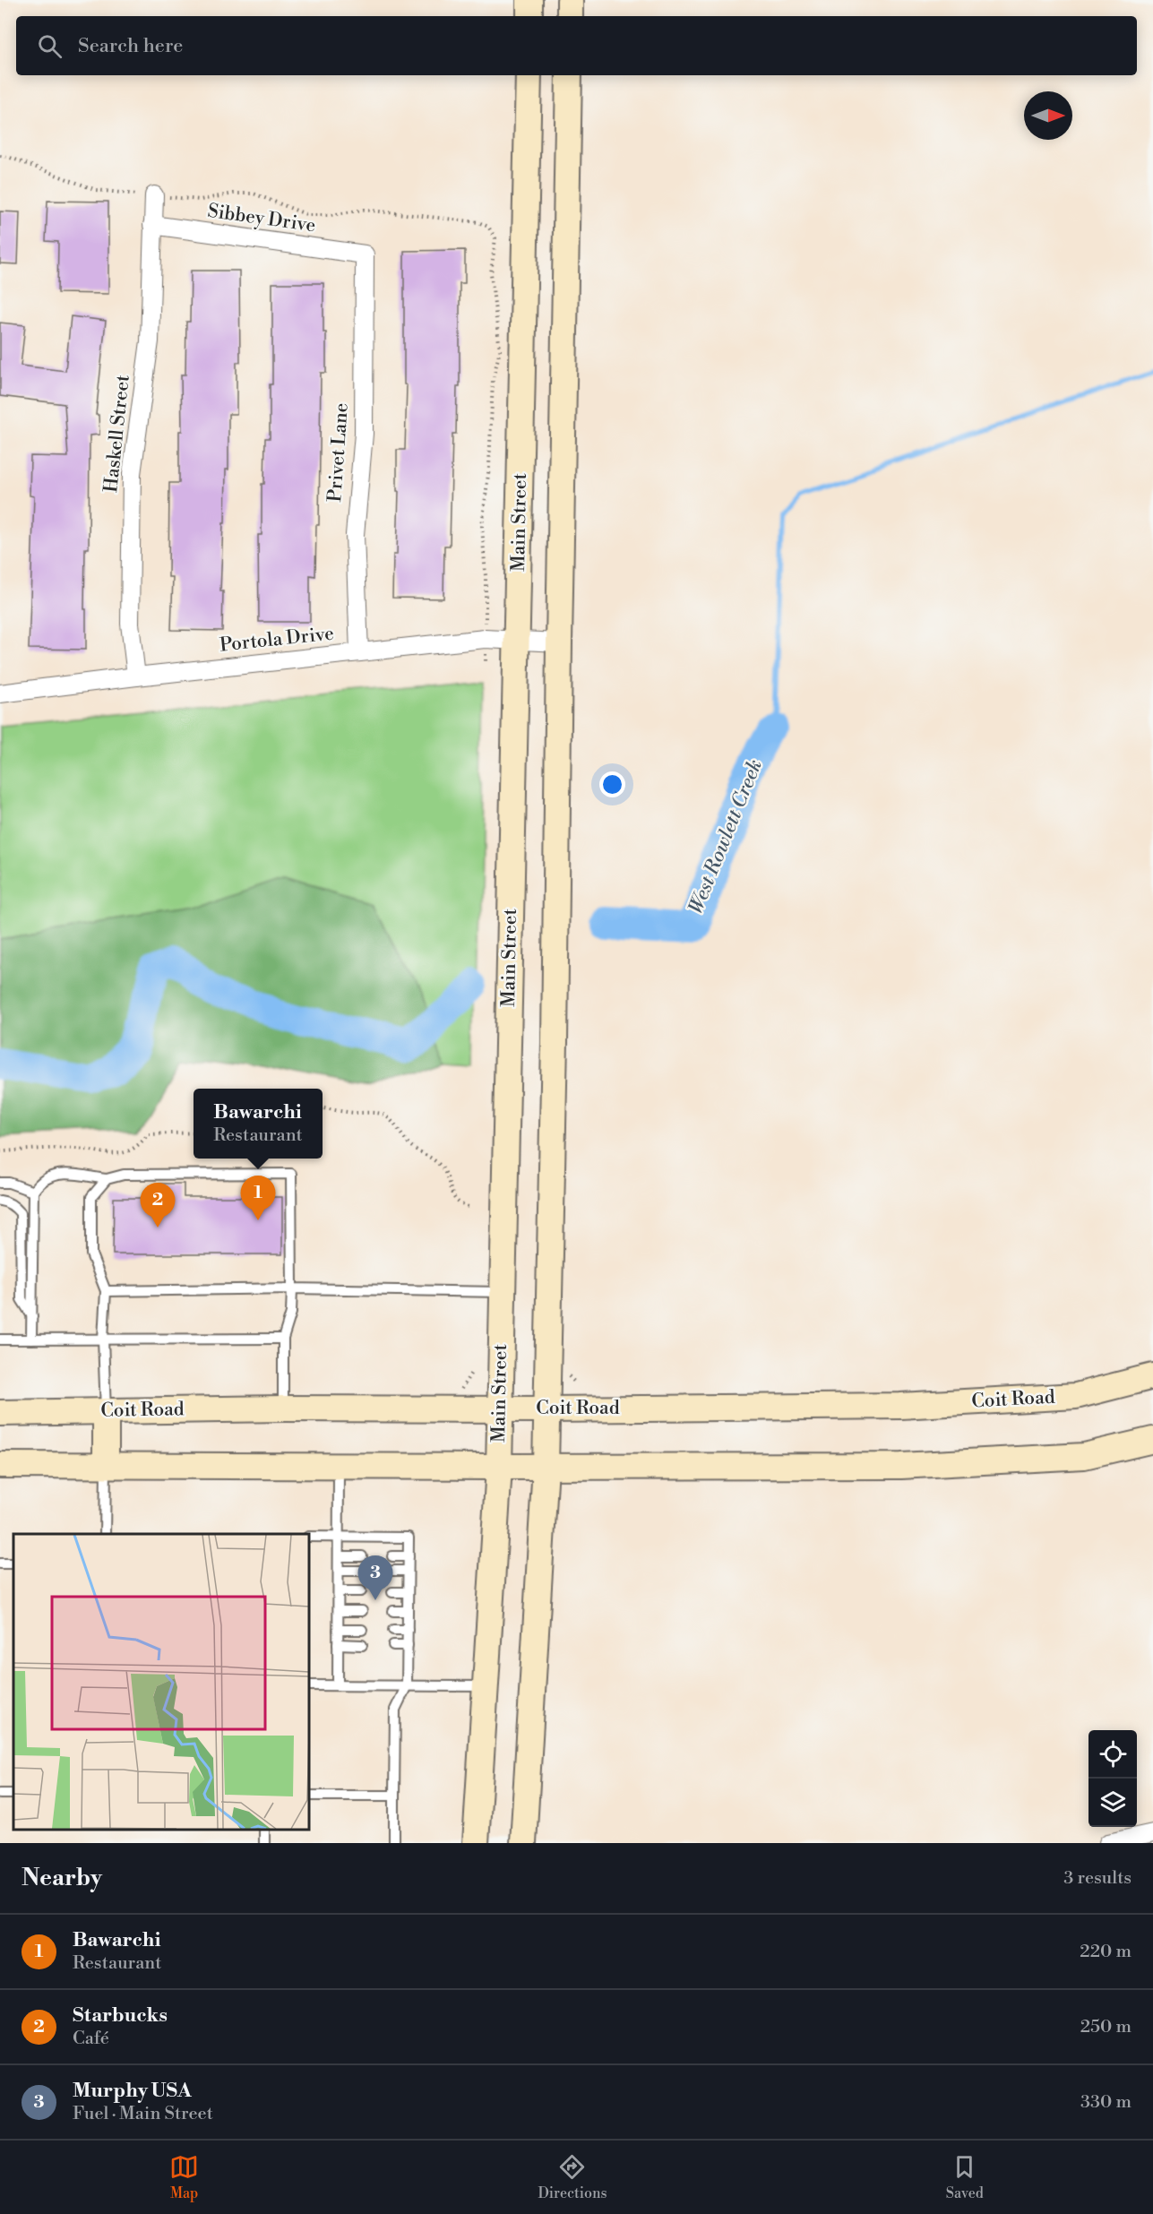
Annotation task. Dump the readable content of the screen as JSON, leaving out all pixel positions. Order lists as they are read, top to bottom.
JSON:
{
  "streets": {
    "main road": ["Main Street", "Coit Road"],
    "street": [
      "Sibbey Drive",
      "Haskell Street",
      "Privet Lane",
      "Portola Drive"
    ]
  },
  "crossings": [
    ["Sibbey Drive", "Haskell Street"],
    ["Sibbey Drive", "Privet Lane"],
    ["Haskell Street", "Portola Drive"],
    ["Privet Lane", "Portola Drive"],
    ["Main Street", "Portola Drive"],
    ["Main Street", "Coit Road"]
  ],
  "water": ["West Rowlett Creek"],
  "north": "right",
  "page": {
    "search": "Search here",
    "popup": ["Bawarchi", "Restaurant"],
    "pins": ["1", "2", "3"],
    "heading": ["Nearby", "3 results"],
    "list": [
      {
        "mark": "1",
        "name": "Bawarchi",
        "note": "Restaurant",
        "value": "220 m"
      },
      {
        "mark": "2",
        "name": "Starbucks",
        "note": "Café",
        "value": "250 m"
      },
      {
        "mark": "3",
        "name": "Murphy USA",
        "note": "Fuel · Main Street",
        "value": "330 m"
      }
    ],
    "nav": ["Map", "Directions", "Saved"]
  }
}
